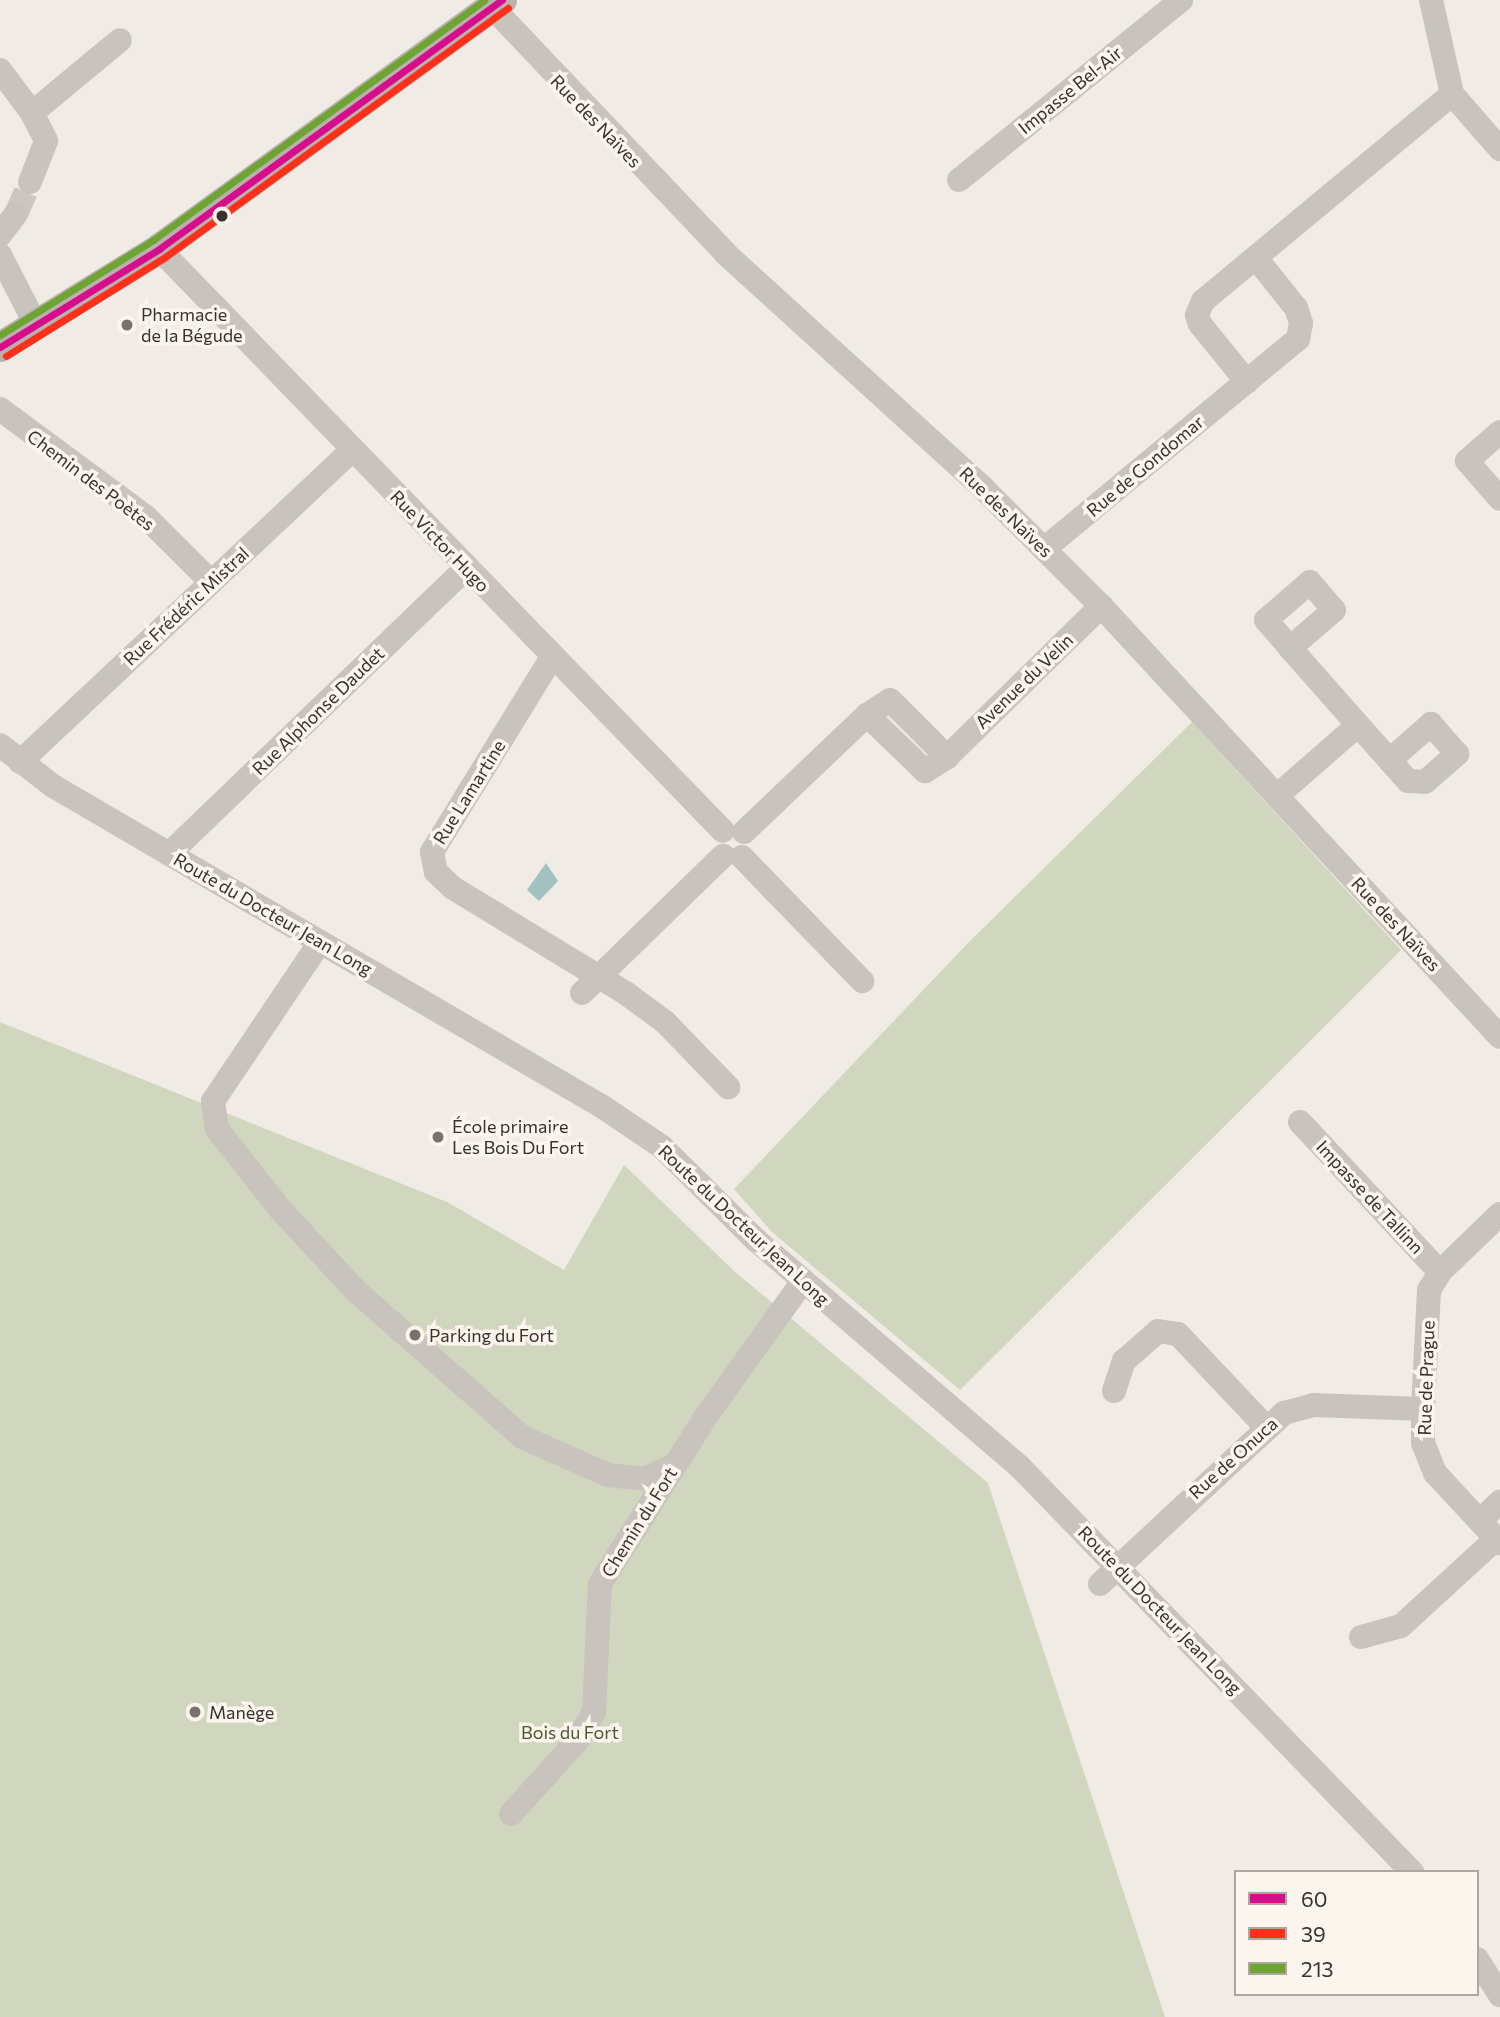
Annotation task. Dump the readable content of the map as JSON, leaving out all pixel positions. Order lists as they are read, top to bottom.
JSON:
{
  "streets": {
    "street": [
      "Impasse Bel-Air",
      "Rue des Naïves",
      "Rue de Gondomar",
      "Chemin des Poètes",
      "Rue Victor Hugo",
      "Rue Frédéric Mistral",
      "Avenue du Velin",
      "Rue Alphonse Daudet",
      "Rue Lamartine",
      "Route du Docteur Jean Long",
      "Impasse de Tallinn",
      "Rue de Prague",
      "Rue de Onuca",
      "Chemin du Fort"
    ]
  },
  "crossings": [
    ["Rue des Naïves", "Rue de Gondomar"],
    ["Rue des Naïves", "Avenue du Velin"],
    ["Chemin des Poètes", "Rue Frédéric Mistral"],
    ["Rue Victor Hugo", "Rue Frédéric Mistral"],
    ["Rue Victor Hugo", "Avenue du Velin"],
    ["Rue Victor Hugo", "Rue Alphonse Daudet"],
    ["Rue Victor Hugo", "Rue Lamartine"],
    ["Rue Frédéric Mistral", "Route du Docteur Jean Long"],
    ["Rue Alphonse Daudet", "Route du Docteur Jean Long"],
    ["Route du Docteur Jean Long", "Rue de Onuca"],
    ["Route du Docteur Jean Long", "Chemin du Fort"],
    ["Impasse de Tallinn", "Rue de Prague"],
    ["Rue de Prague", "Rue de Onuca"]
  ],
  "parks": ["Bois du Fort"],
  "places": [
    "Pharmacie de la Bégude",
    "École primaire Les Bois Du Fort",
    "Parking du Fort",
    "Manège"
  ],
  "lines": ["transit line 60", "transit line 213", "transit line 39"],
  "legend": ["60", "39", "213"]
}
